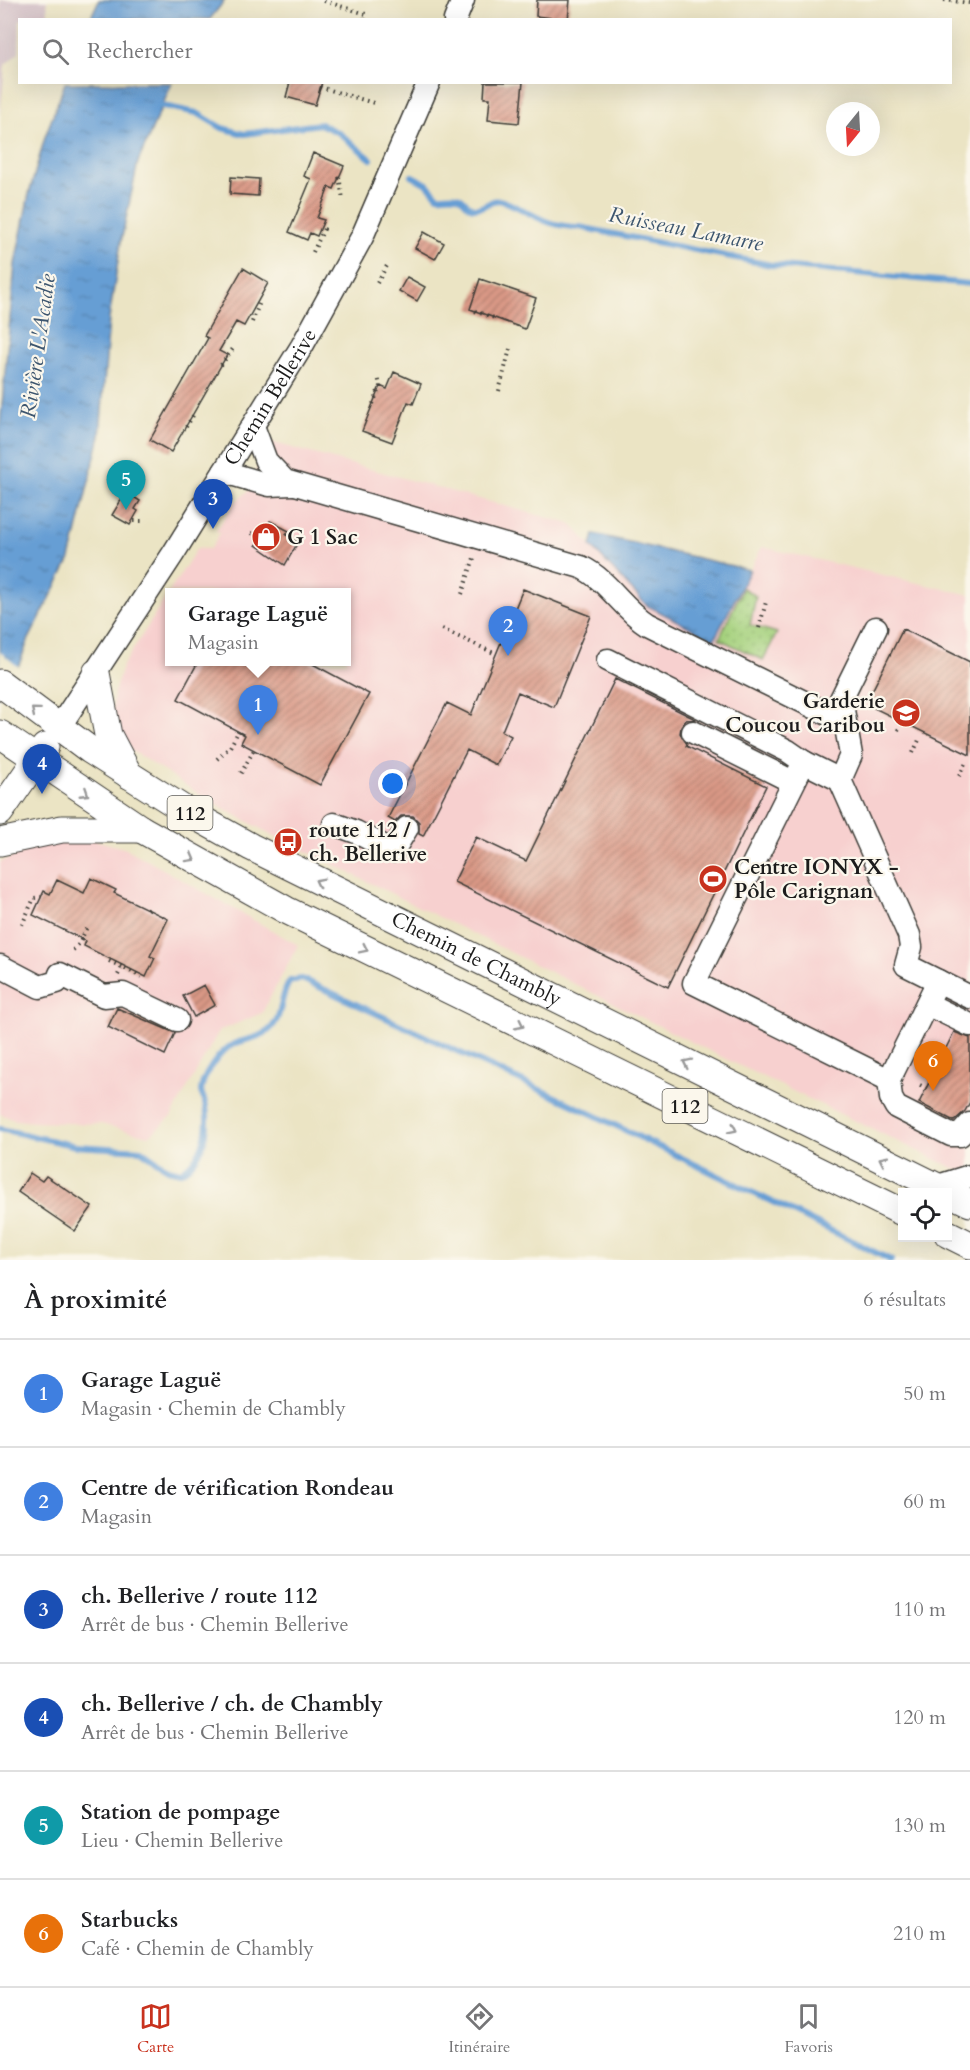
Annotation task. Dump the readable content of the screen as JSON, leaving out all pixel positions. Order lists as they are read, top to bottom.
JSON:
{
  "streets": {
    "main road": ["Chemin Bellerive", "112", "Chemin de Chambly"]
  },
  "crossings": [
    ["Chemin Bellerive", "Chemin de Chambly"]
  ],
  "water": ["Ruisseau Lamarre", "Rivière L'Acadie"],
  "places": {
    "shop": ["G 1 Sac"],
    "school or university": ["Garderie Coucou Caribou"],
    "bus stop": ["route 112 / ch. Bellerive"],
    "sports": ["Centre IONYX - Pôle Carignan"]
  },
  "north": "bottom",
  "page": {
    "search": "Rechercher",
    "pins": [
      "5",
      "3",
      "2",
      "1",
      "4",
      "6"
    ],
    "popup": ["Garage Laguë", "Magasin"],
    "heading": ["À proximité", "6 résultats"],
    "list": [
      {
        "mark": "1",
        "name": "Garage Laguë",
        "note": "Magasin · Chemin de Chambly",
        "value": "50 m"
      },
      {
        "mark": "2",
        "name": "Centre de vérification Rondeau",
        "note": "Magasin",
        "value": "60 m"
      },
      {
        "mark": "3",
        "name": "ch. Bellerive / route 112",
        "note": "Arrêt de bus · Chemin Bellerive",
        "value": "110 m"
      },
      {
        "mark": "4",
        "name": "ch. Bellerive / ch. de Chambly",
        "note": "Arrêt de bus · Chemin Bellerive",
        "value": "120 m"
      },
      {
        "mark": "5",
        "name": "Station de pompage",
        "note": "Lieu · Chemin Bellerive",
        "value": "130 m"
      },
      {
        "mark": "6",
        "name": "Starbucks",
        "note": "Café · Chemin de Chambly",
        "value": "210 m"
      }
    ],
    "nav": ["Carte", "Itinéraire", "Favoris"]
  }
}
